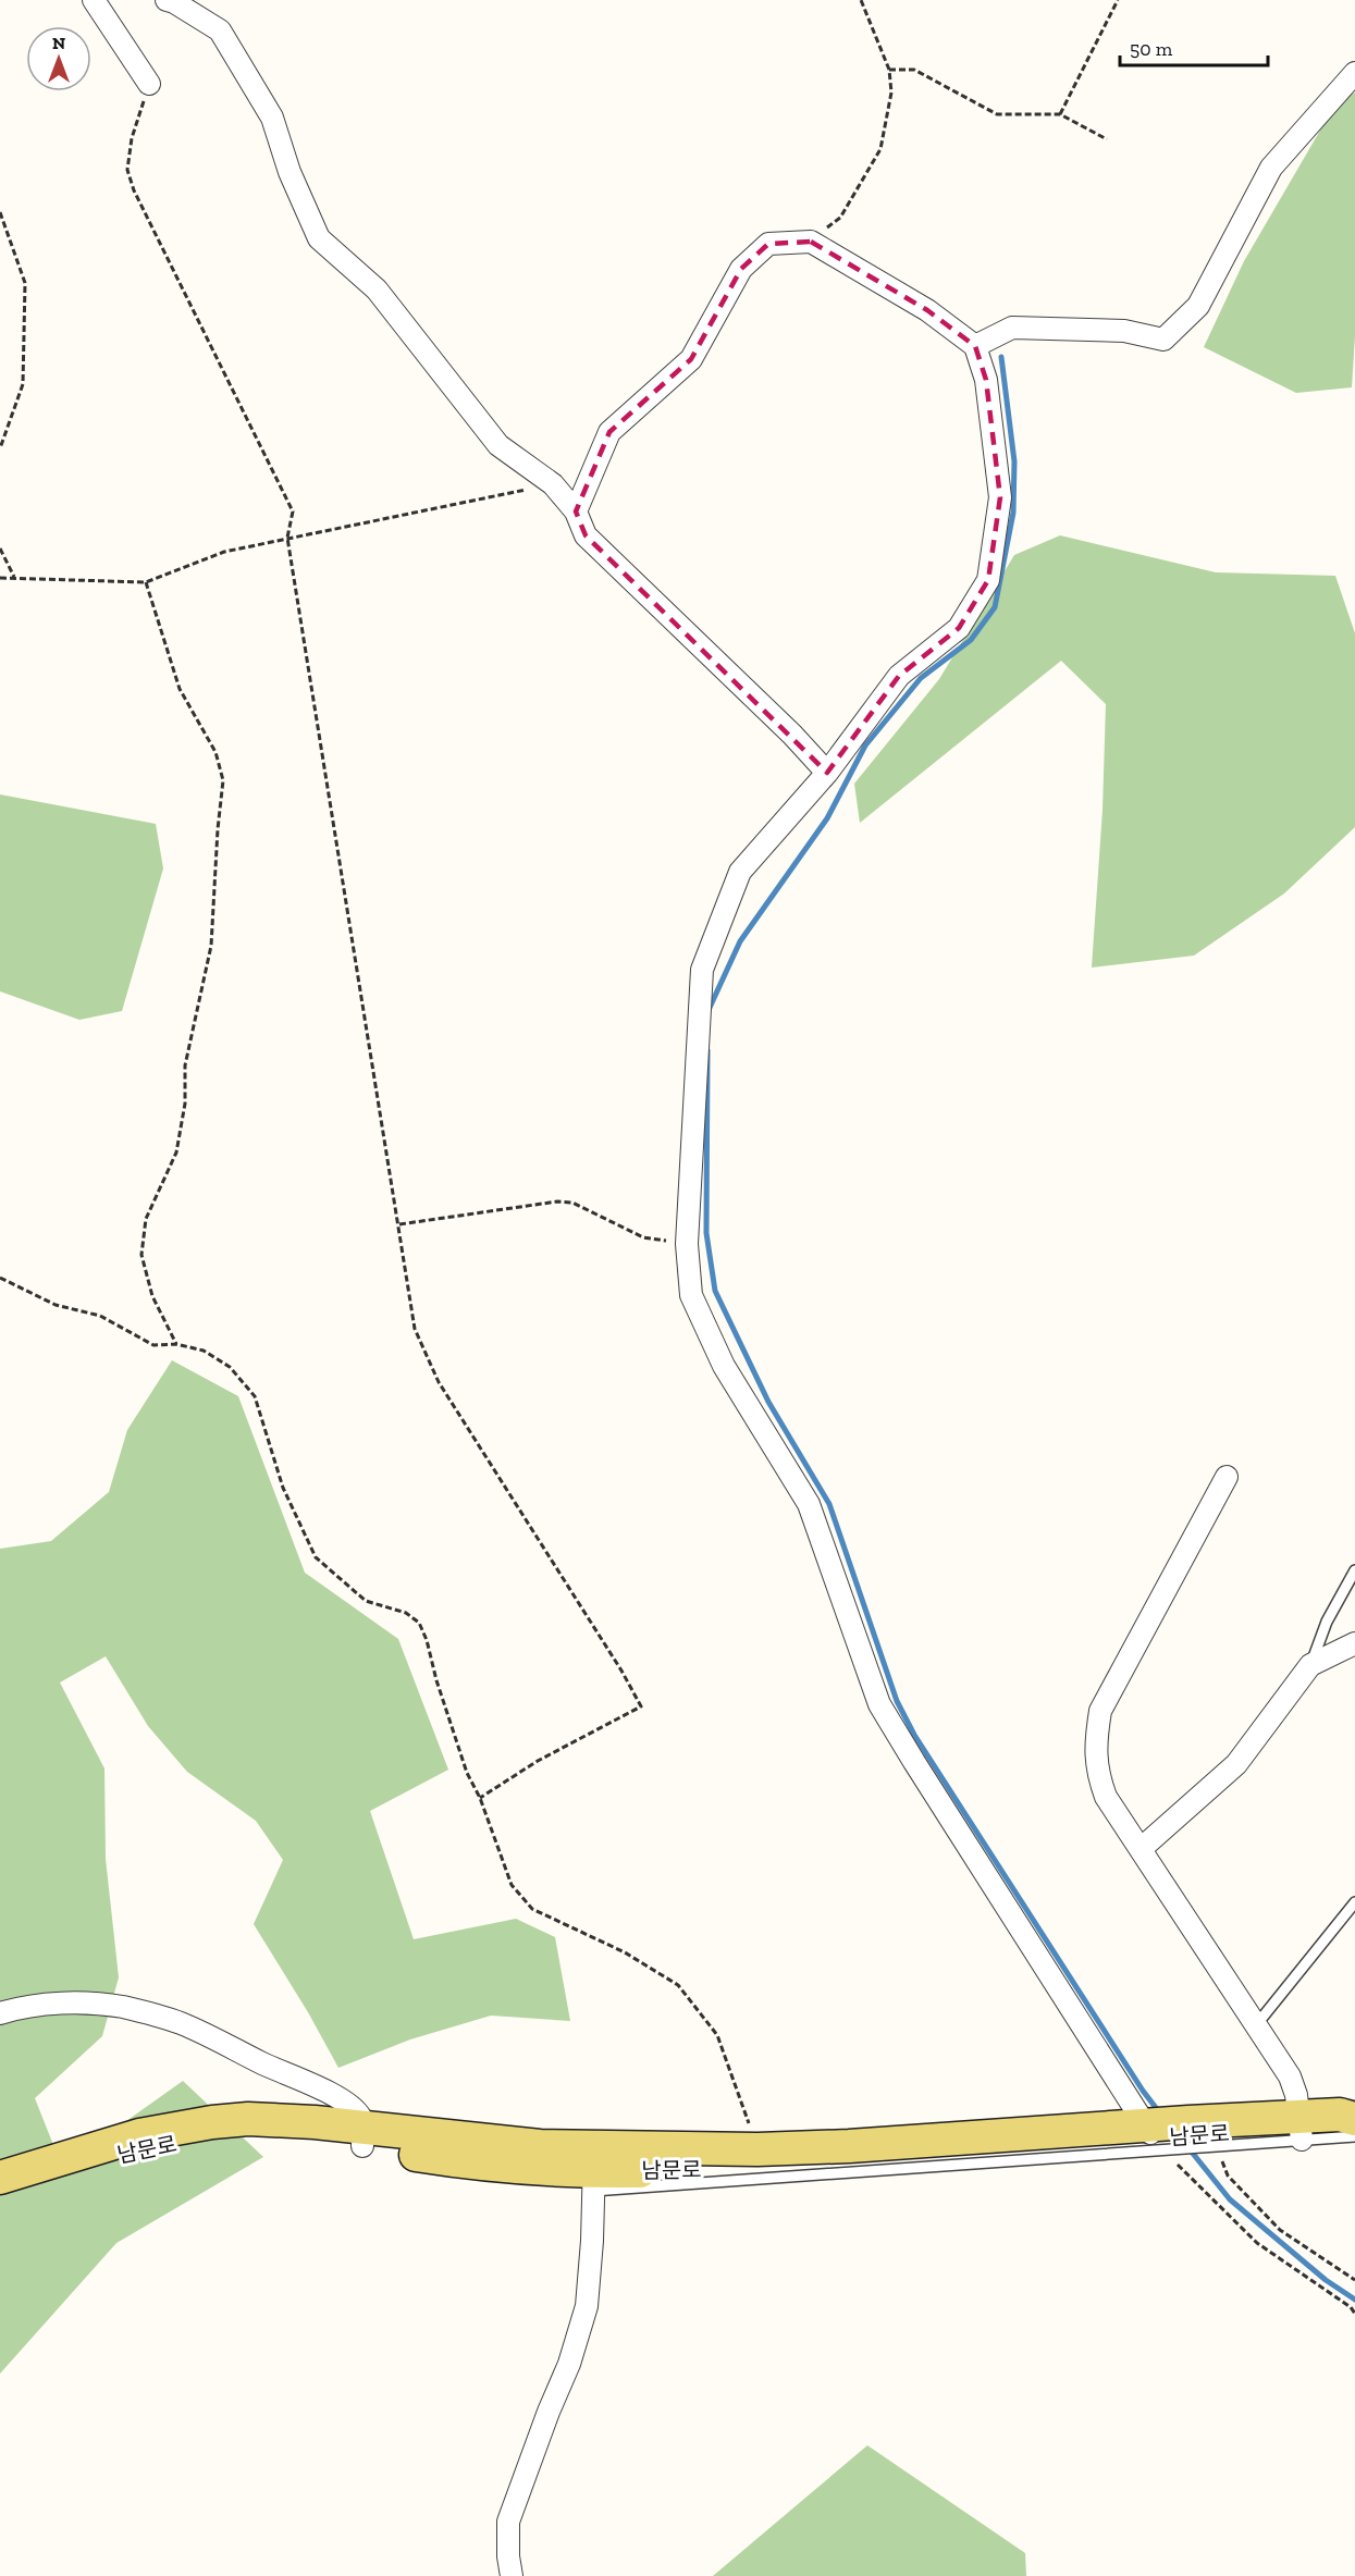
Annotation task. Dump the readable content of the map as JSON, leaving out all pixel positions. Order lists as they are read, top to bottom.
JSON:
{
  "streets": {
    "main road": ["남문로"]
  },
  "scale_bar": "50 m",
  "north": "top"
}
